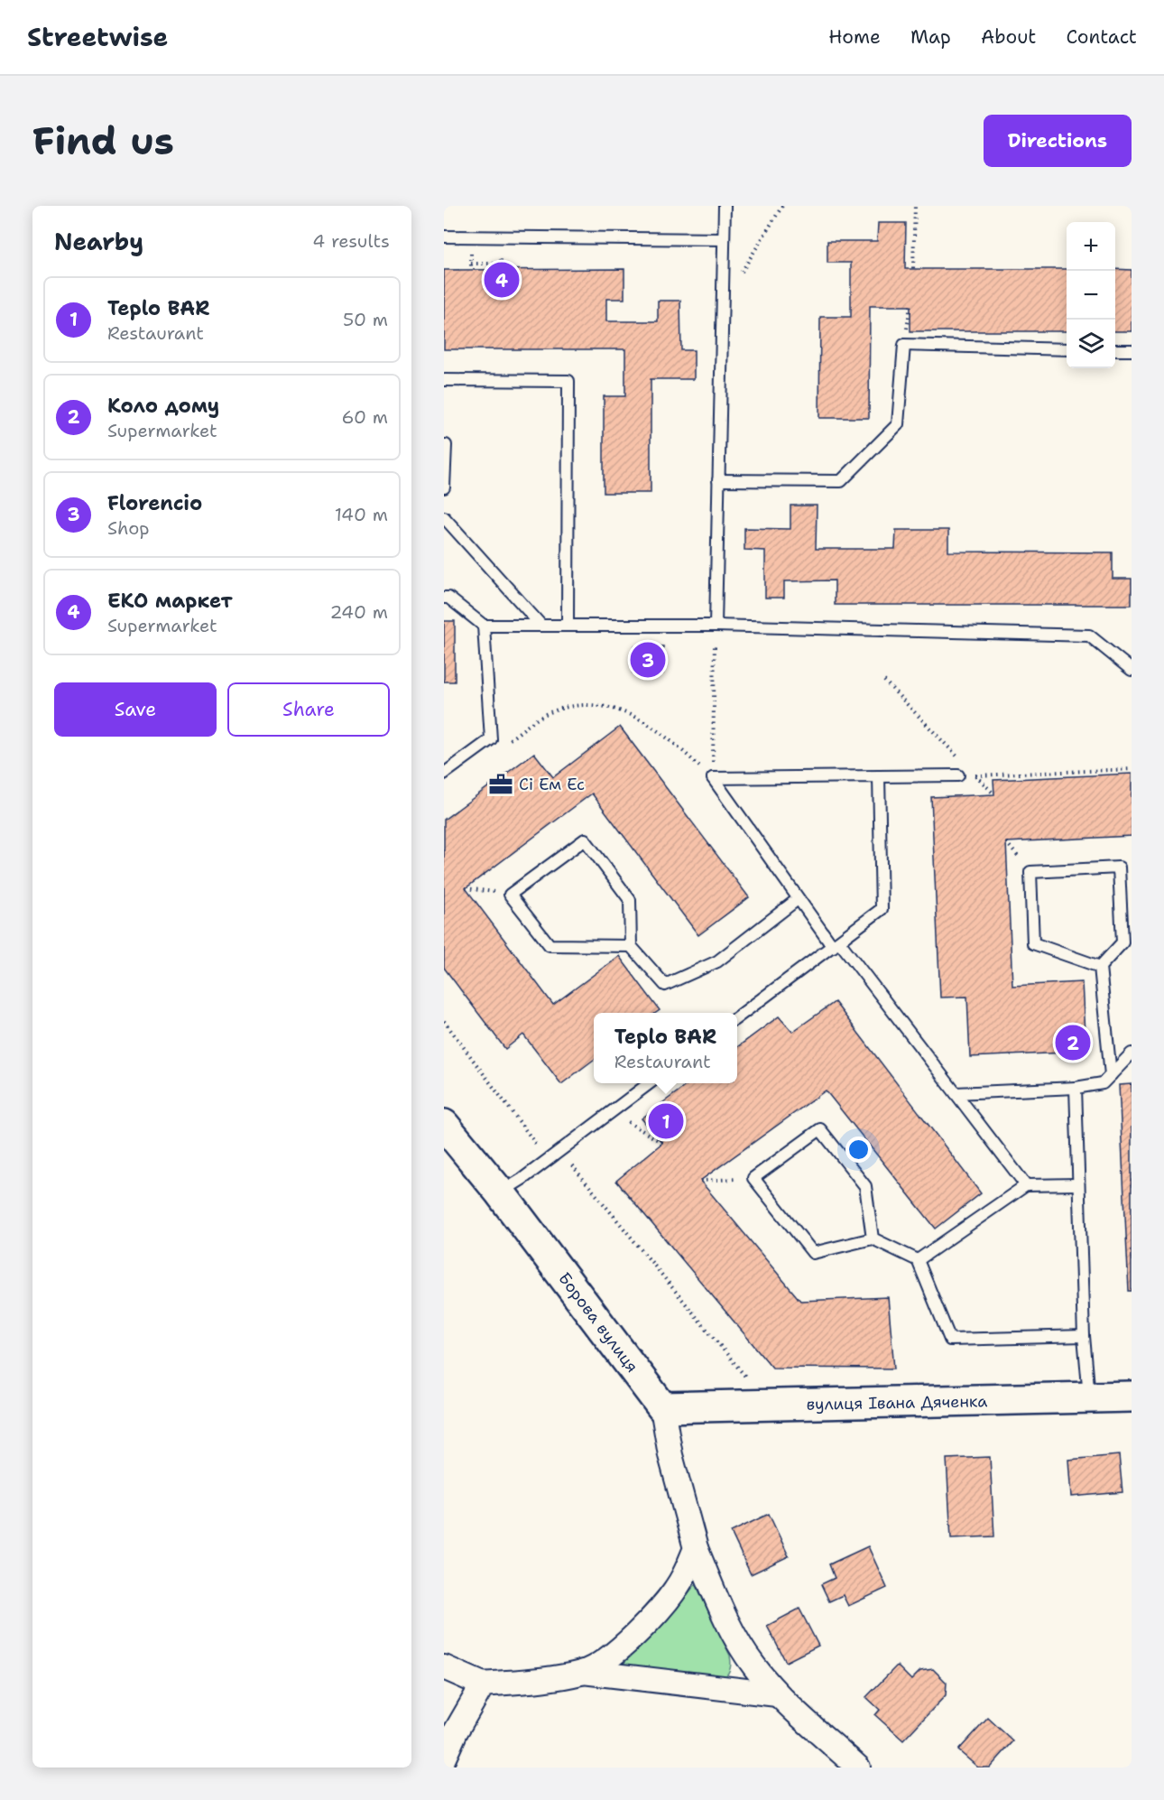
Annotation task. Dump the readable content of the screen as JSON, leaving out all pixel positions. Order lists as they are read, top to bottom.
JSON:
{
  "streets": {
    "street": ["Борова вулиця", "вулиця Івана Дяченка"]
  },
  "crossings": [
    ["Борова вулиця", "вулиця Івана Дяченка"]
  ],
  "places": {
    "office": ["Сі Ем Ес"]
  },
  "page": {
    "header": "Streetwise",
    "nav": [
      "Home",
      "Map",
      "About",
      "Contact"
    ],
    "buttons": [
      "Directions",
      ["Save", "Share"]
    ],
    "title": "Find us",
    "heading": ["Nearby", "4 results"],
    "map_buttons": ["+", "−"],
    "pins": [
      "4",
      "3",
      "2",
      "1"
    ],
    "list": [
      {
        "mark": "1",
        "name": "Teplo BAR",
        "note": "Restaurant",
        "value": "50 m"
      },
      {
        "mark": "2",
        "name": "Коло дому",
        "note": "Supermarket",
        "value": "60 m"
      },
      {
        "mark": "3",
        "name": "Florencio",
        "note": "Shop",
        "value": "140 m"
      },
      {
        "mark": "4",
        "name": "ЕКО маркет",
        "note": "Supermarket",
        "value": "240 m"
      }
    ],
    "popup": ["Teplo BAR", "Restaurant"]
  }
}
